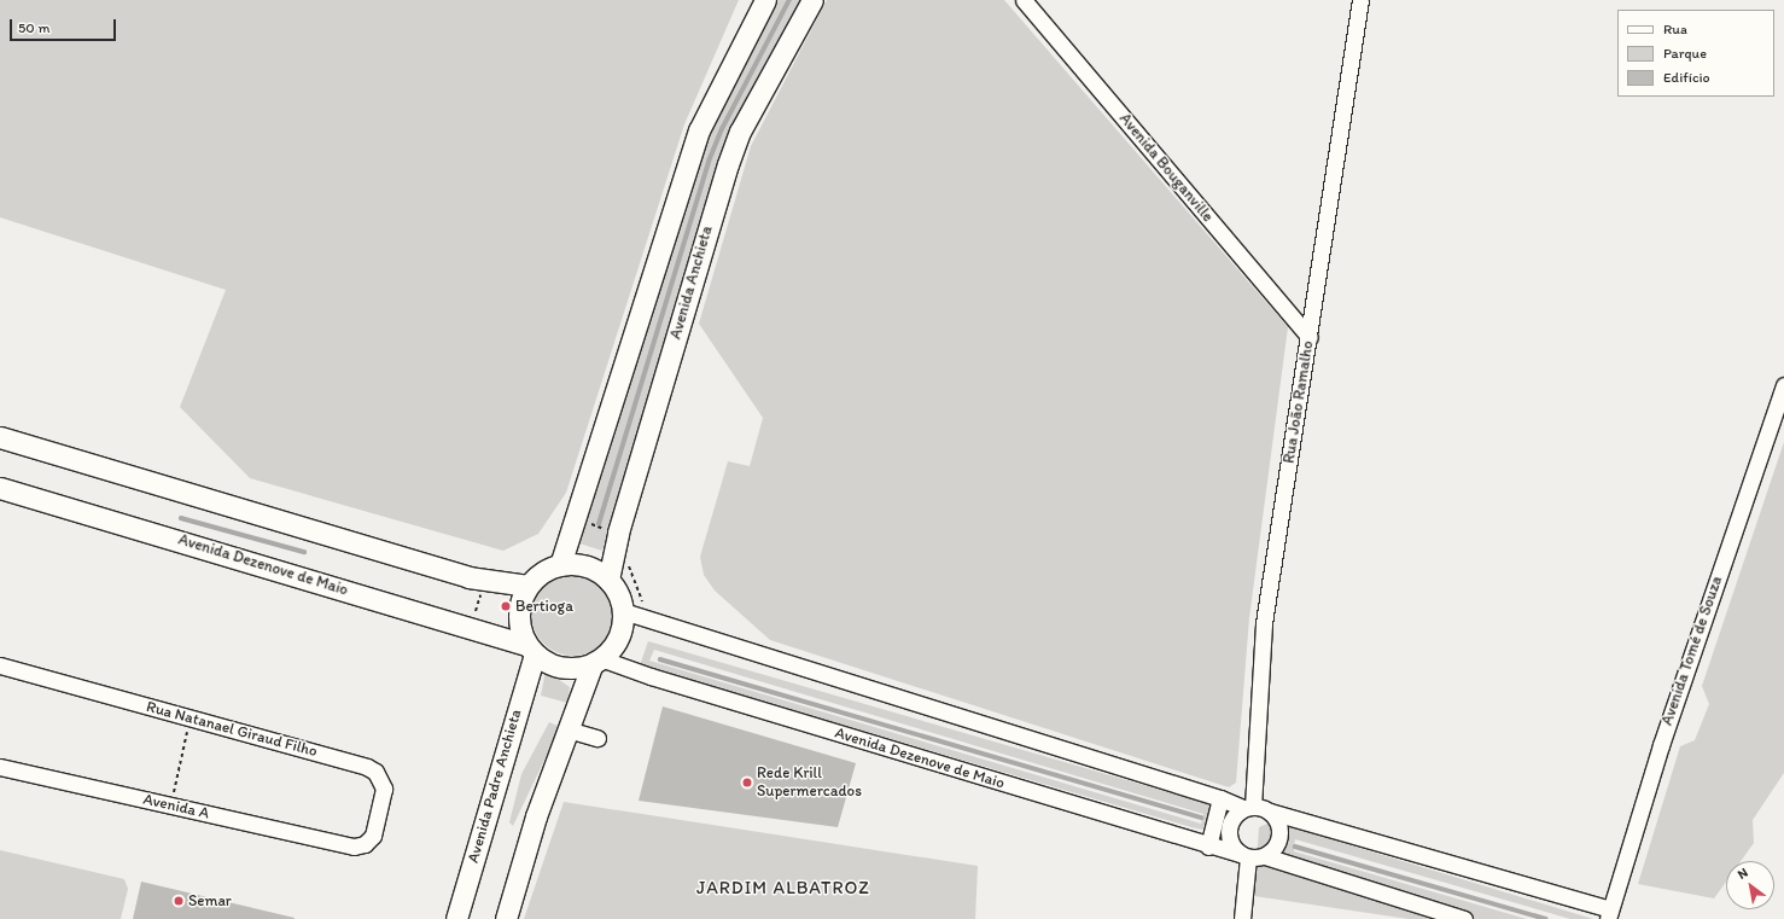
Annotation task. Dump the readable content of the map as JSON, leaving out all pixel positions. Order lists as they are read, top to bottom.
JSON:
{
  "streets": {
    "main road": ["Avenida Anchieta", "Avenida Dezenove de Maio", "Avenida Padre Anchieta"],
    "street": [
      "Avenida Bouganville",
      "Rua João Ramalho",
      "Avenida Tomé de Souza",
      "Rua Natanael Giraud Filho",
      "Avenida A"
    ]
  },
  "crossings": [
    ["Avenida Bouganville", "Rua João Ramalho"],
    ["Avenida Anchieta", "Avenida Dezenove de Maio"],
    ["Avenida Anchieta", "Avenida Padre Anchieta"],
    ["Rua João Ramalho", "Avenida Dezenove de Maio"],
    ["Avenida Dezenove de Maio", "Avenida Padre Anchieta"],
    ["Rua Natanael Giraud Filho", "Avenida A"]
  ],
  "districts": ["JARDIM ALBATROZ"],
  "places": ["Bertioga", "Rede Krill Supermercados", "Semar"],
  "legend": ["Rua", "Parque", "Edifício"],
  "scale_bar": "50 m",
  "north": "top left"
}
